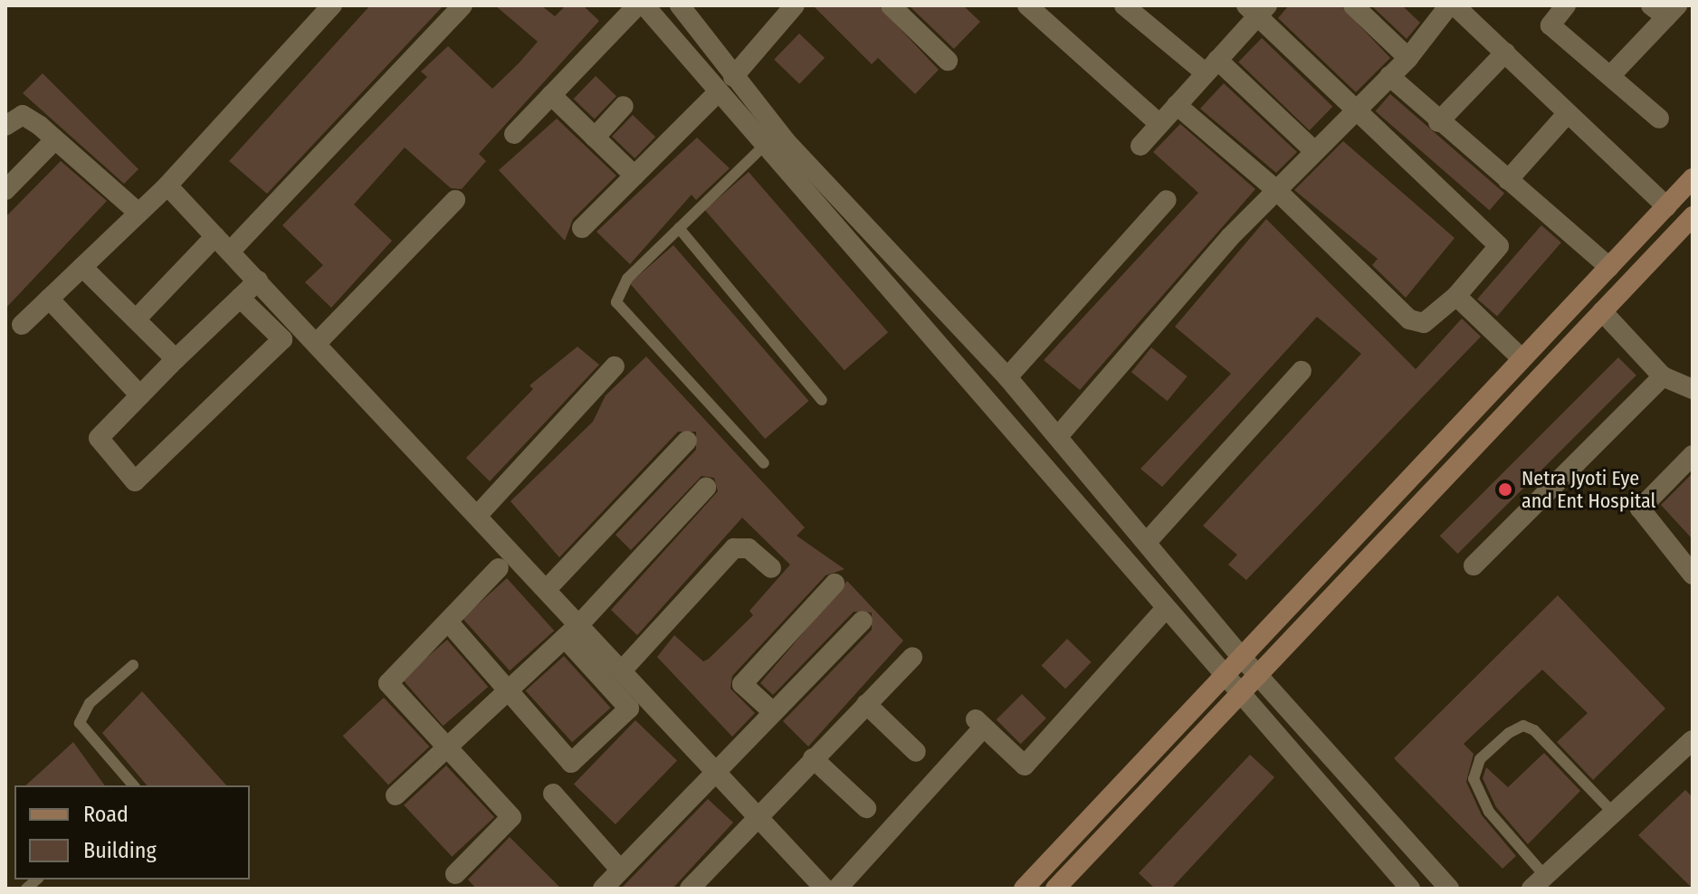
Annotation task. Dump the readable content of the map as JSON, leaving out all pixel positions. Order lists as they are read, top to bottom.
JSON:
{
  "places": ["Netra Jyoti Eye and Ent Hospital"],
  "legend": ["Road", "Building"]
}
